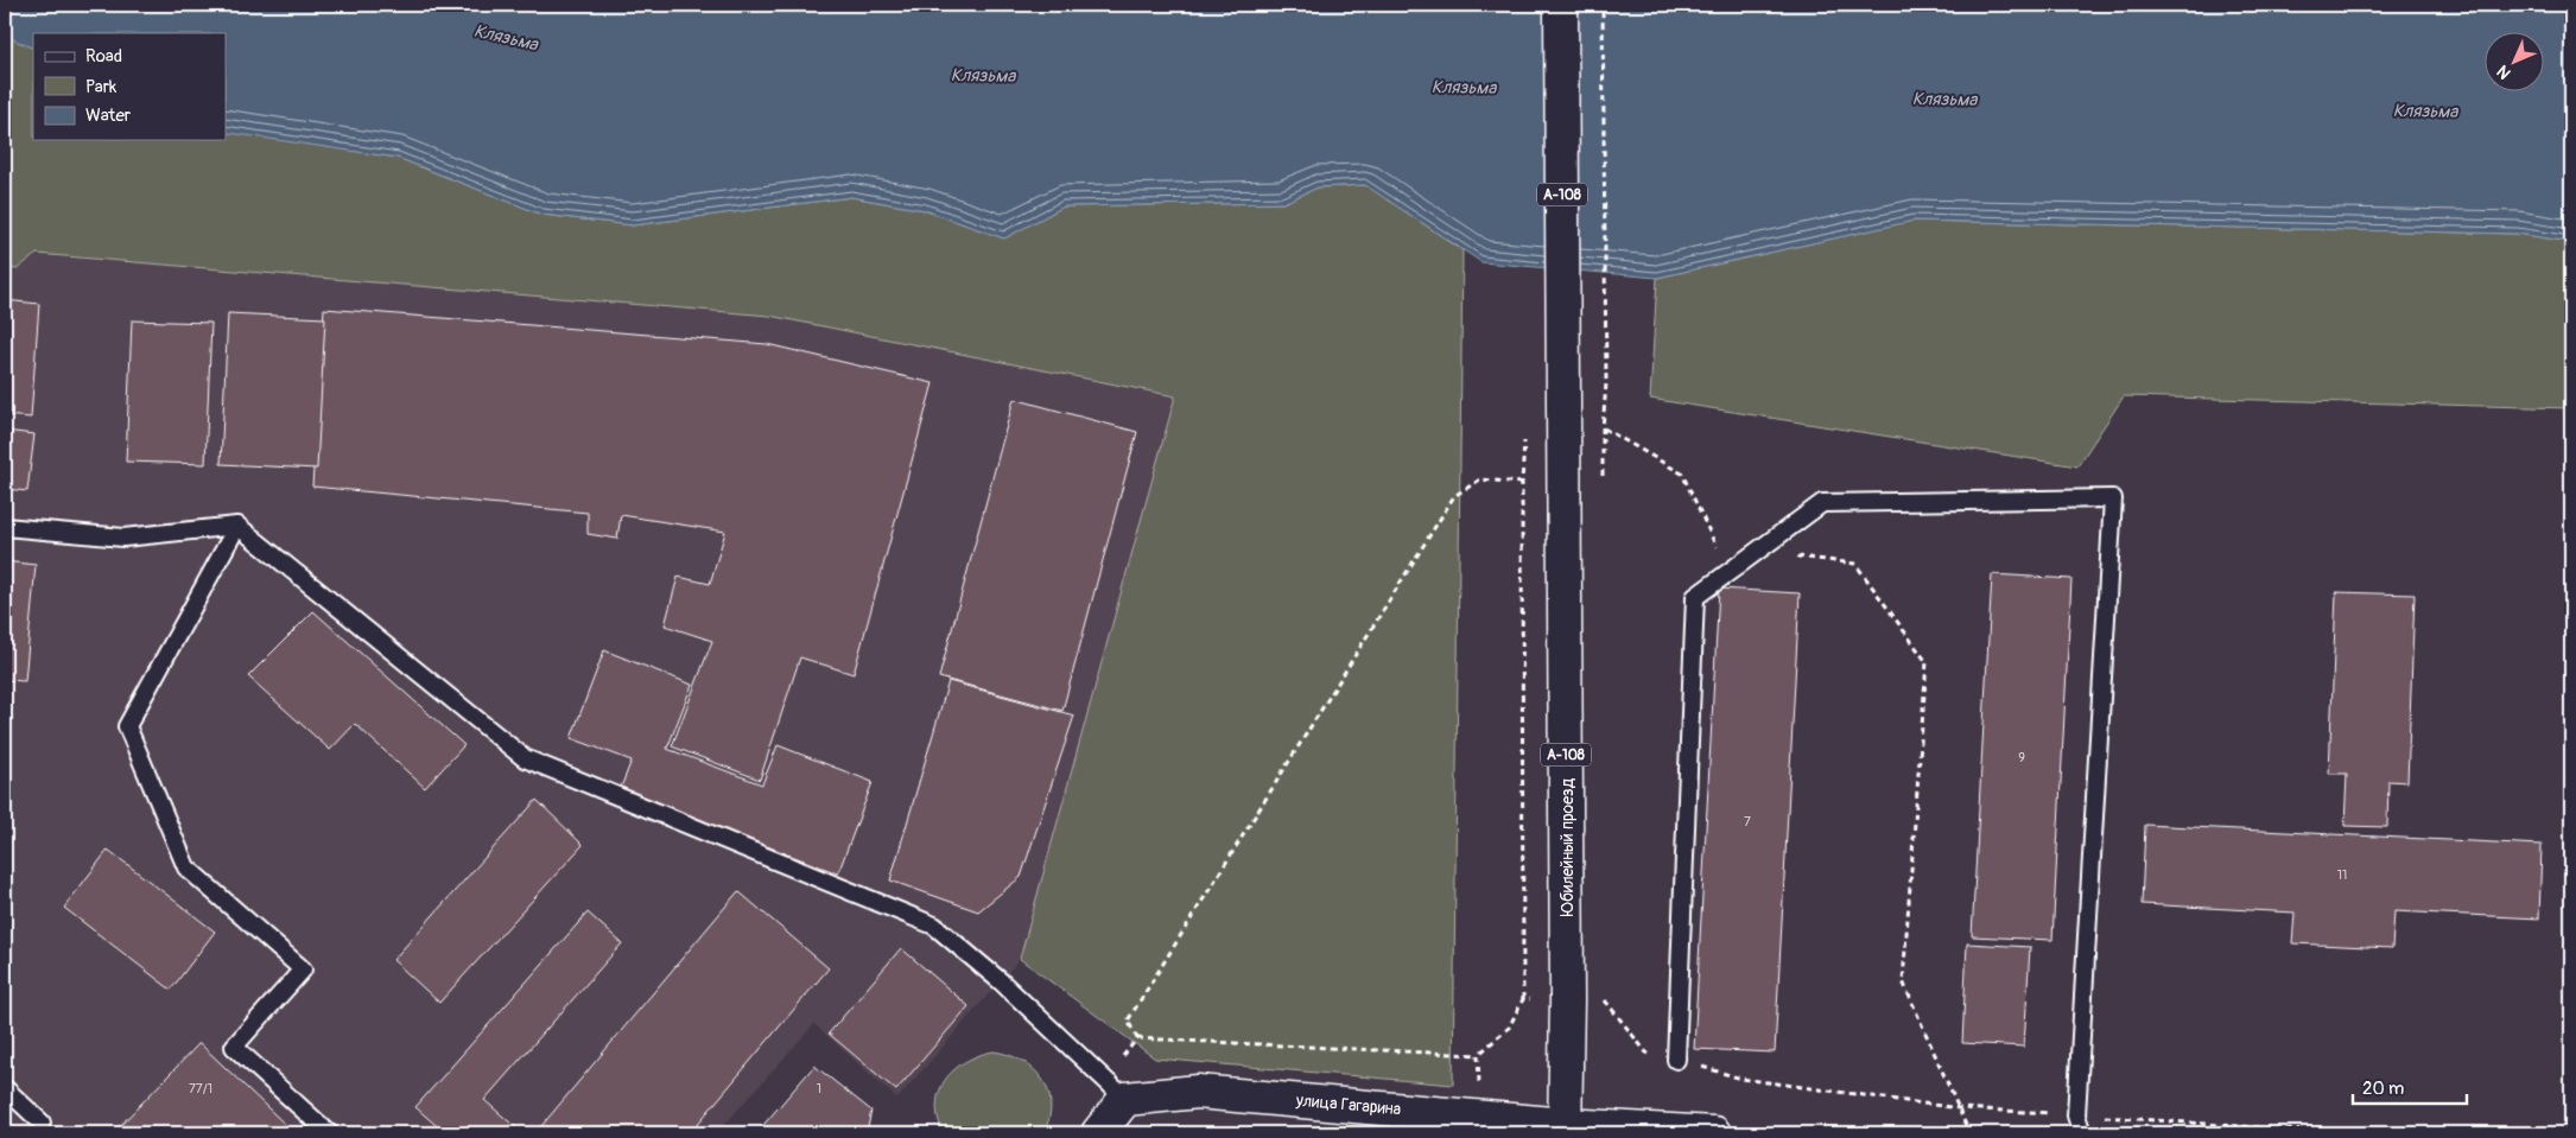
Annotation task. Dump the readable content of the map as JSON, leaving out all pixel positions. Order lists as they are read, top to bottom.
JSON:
{
  "streets": {
    "main road": ["А-108", "Юбилейный проезд", "улица Гагарина"]
  },
  "crossings": [
    ["Юбилейный проезд", "улица Гагарина"]
  ],
  "water": ["Клязьма"],
  "house_numbers": [
    "9",
    "7",
    "11",
    "77/1",
    "1"
  ],
  "legend": ["Road", "Park", "Water"],
  "scale_bar": "20 m",
  "north": "bottom left"
}
